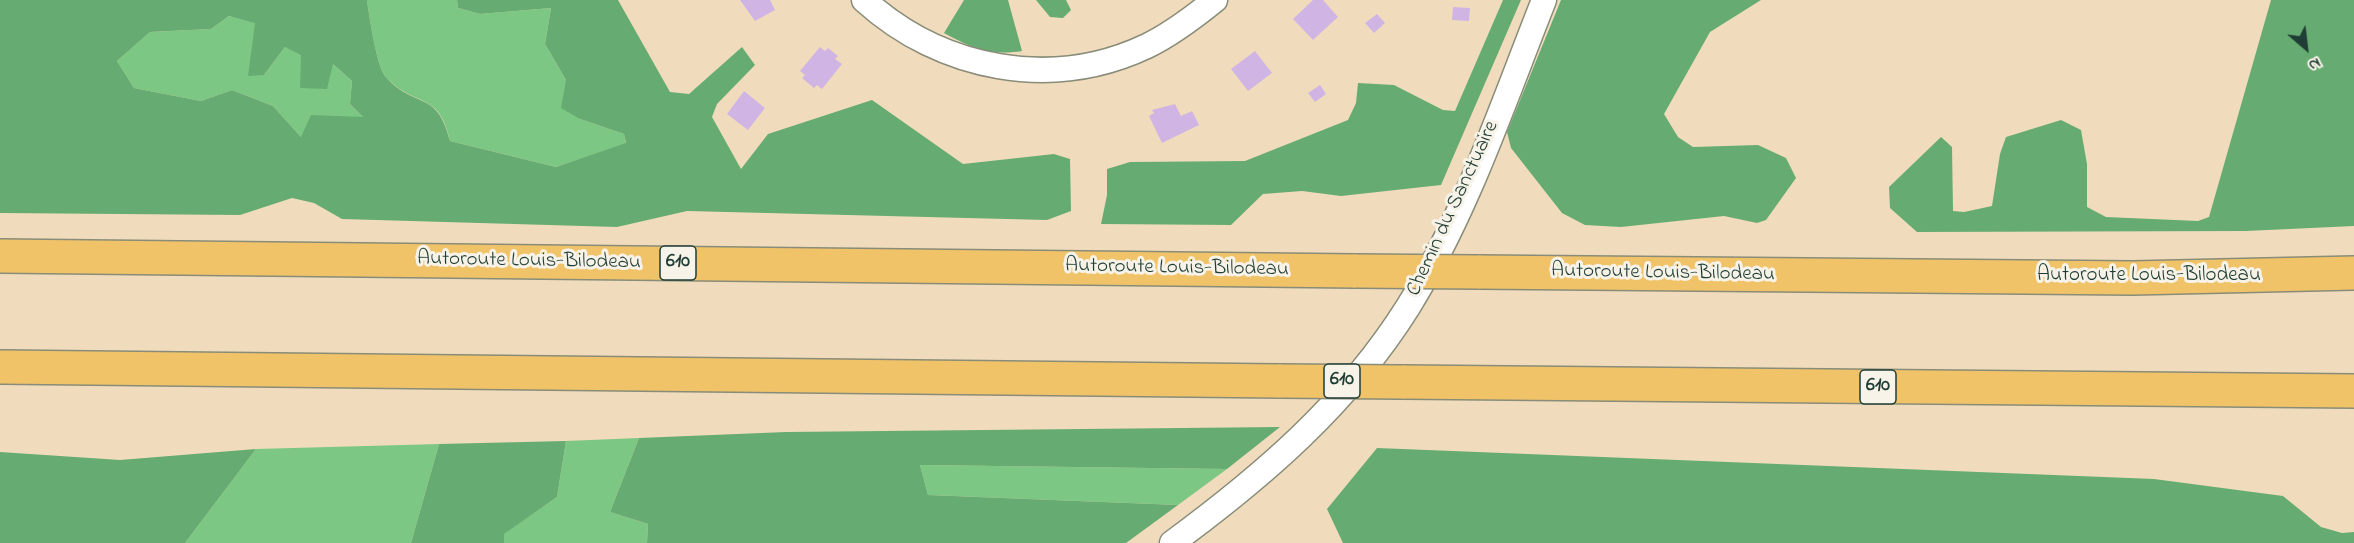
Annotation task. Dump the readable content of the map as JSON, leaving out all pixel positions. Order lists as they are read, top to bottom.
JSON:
{
  "streets": {
    "highway": ["Autoroute Louis-Bilodeau", "610"],
    "street": ["Chemin du Sanctuaire"]
  },
  "north": "bottom right"
}
